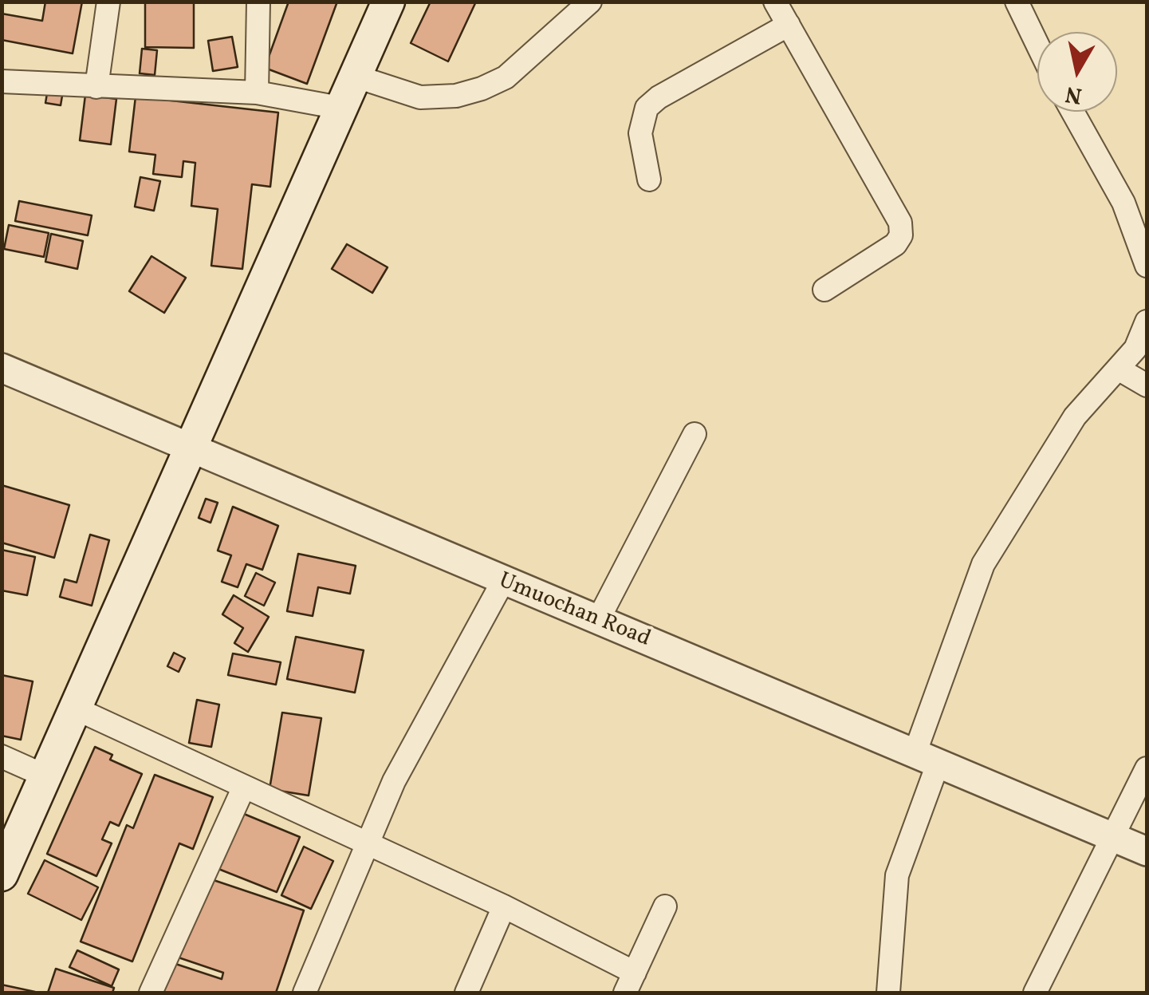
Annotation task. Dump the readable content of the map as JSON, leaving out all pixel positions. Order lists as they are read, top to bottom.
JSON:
{
  "streets": {
    "street": ["Umuochan Road"]
  },
  "north": "bottom"
}
